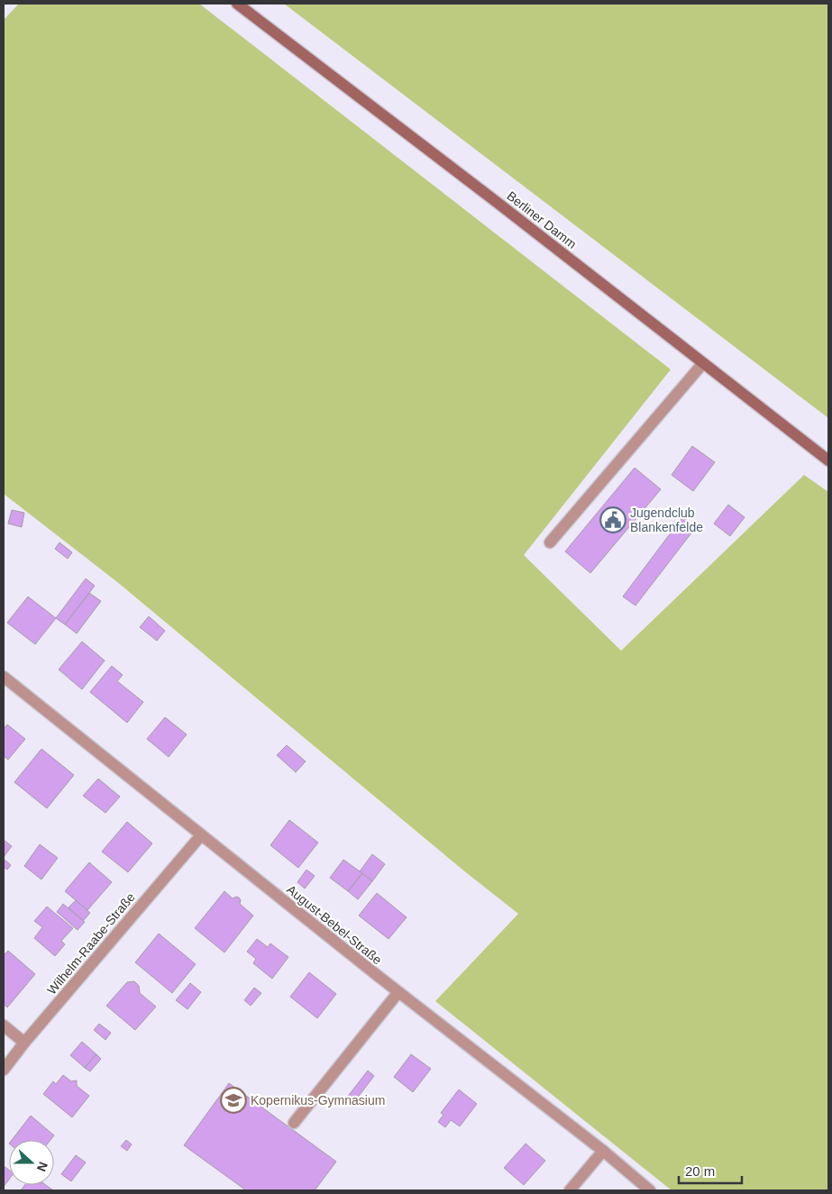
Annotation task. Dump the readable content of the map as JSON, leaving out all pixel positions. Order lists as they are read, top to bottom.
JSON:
{
  "streets": {
    "main road": ["Berliner Damm"],
    "street": ["August-Bebel-Straße", "Wilhelm-Raabe-Straße"]
  },
  "crossings": [
    ["August-Bebel-Straße", "Wilhelm-Raabe-Straße"]
  ],
  "places": {
    "public building": ["Jugendclub Blankenfelde"],
    "school or university": ["Kopernikus-Gymnasium"]
  },
  "scale_bar": "20 m",
  "north": "right"
}
